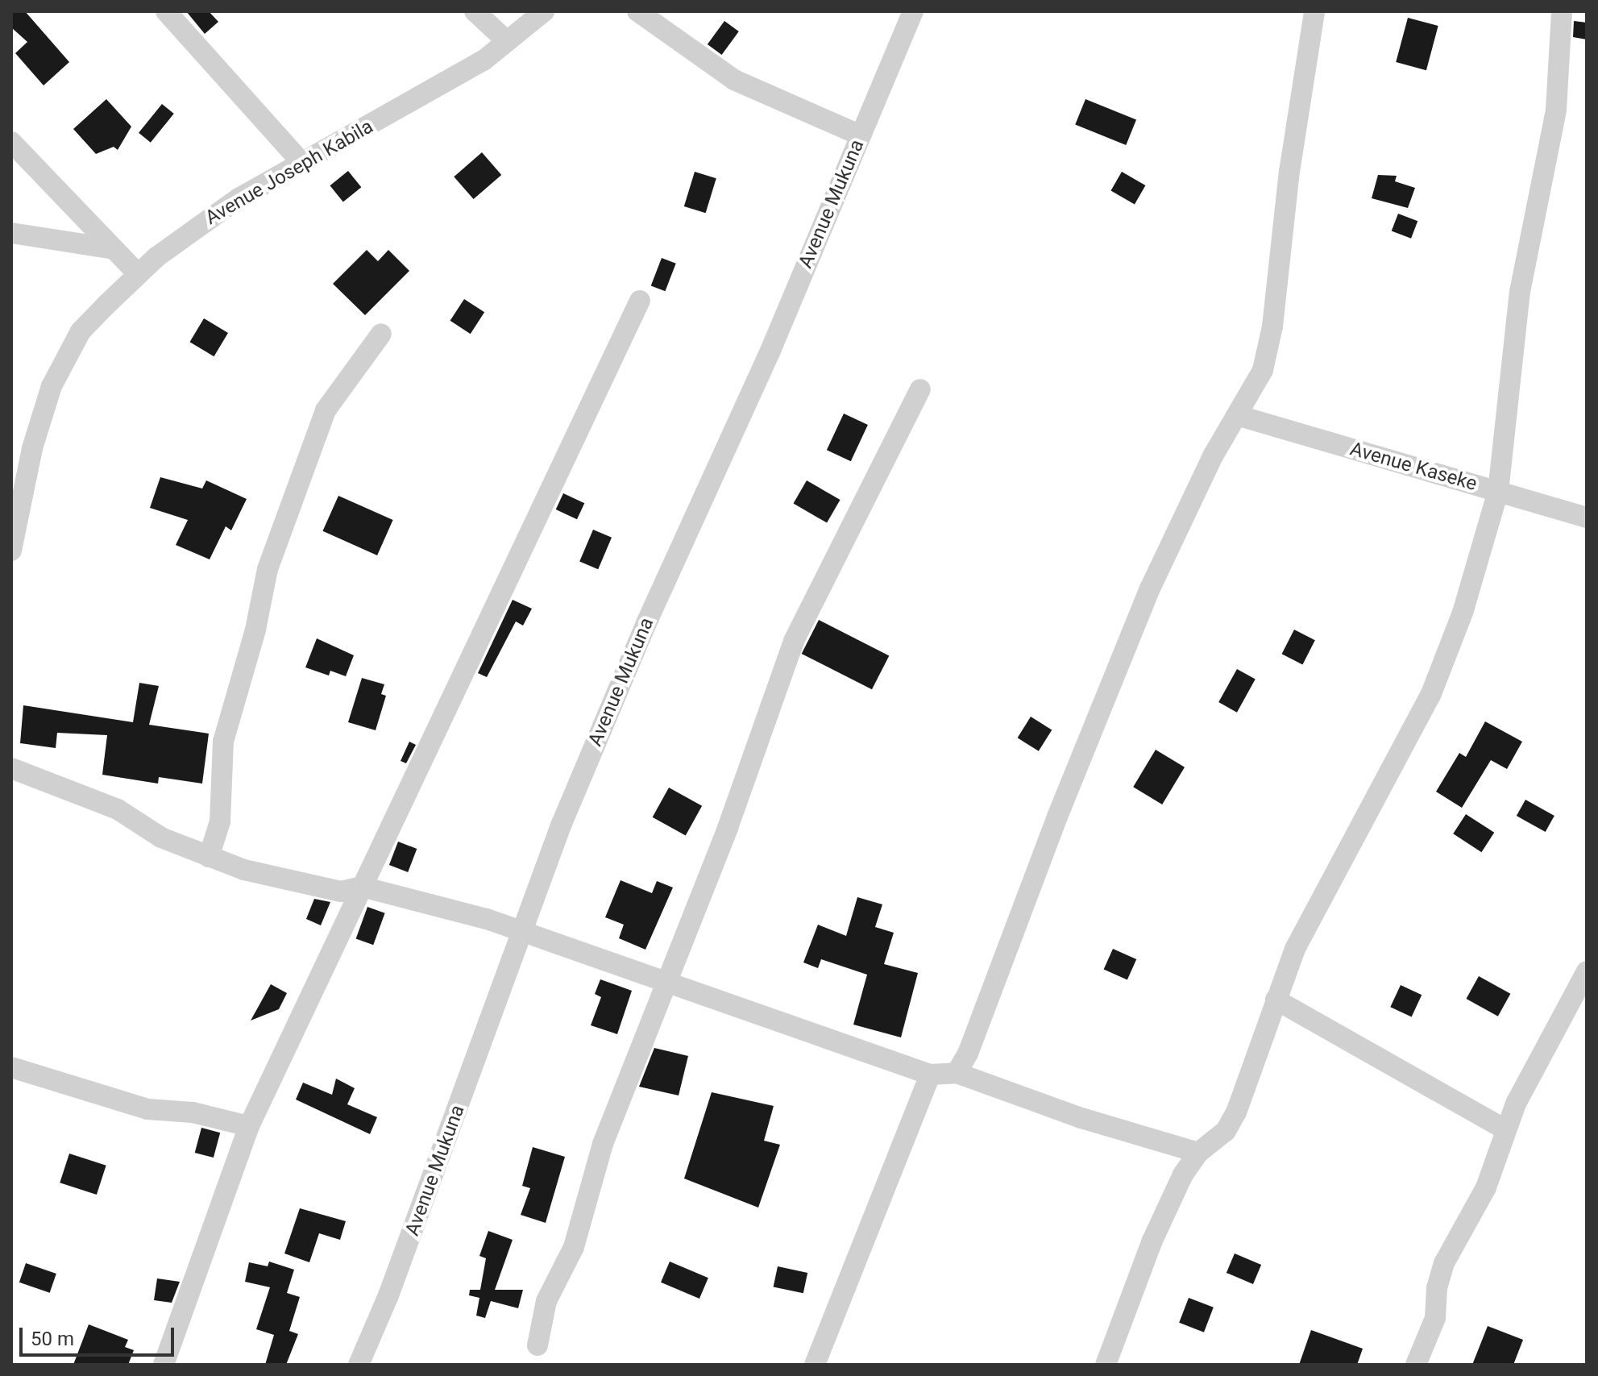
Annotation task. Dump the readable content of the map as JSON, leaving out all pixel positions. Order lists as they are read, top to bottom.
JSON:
{
  "streets": {
    "street": ["Avenue Joseph Kabila", "Avenue Mukuna", "Avenue Kaseke"]
  },
  "scale_bar": "50 m"
}
